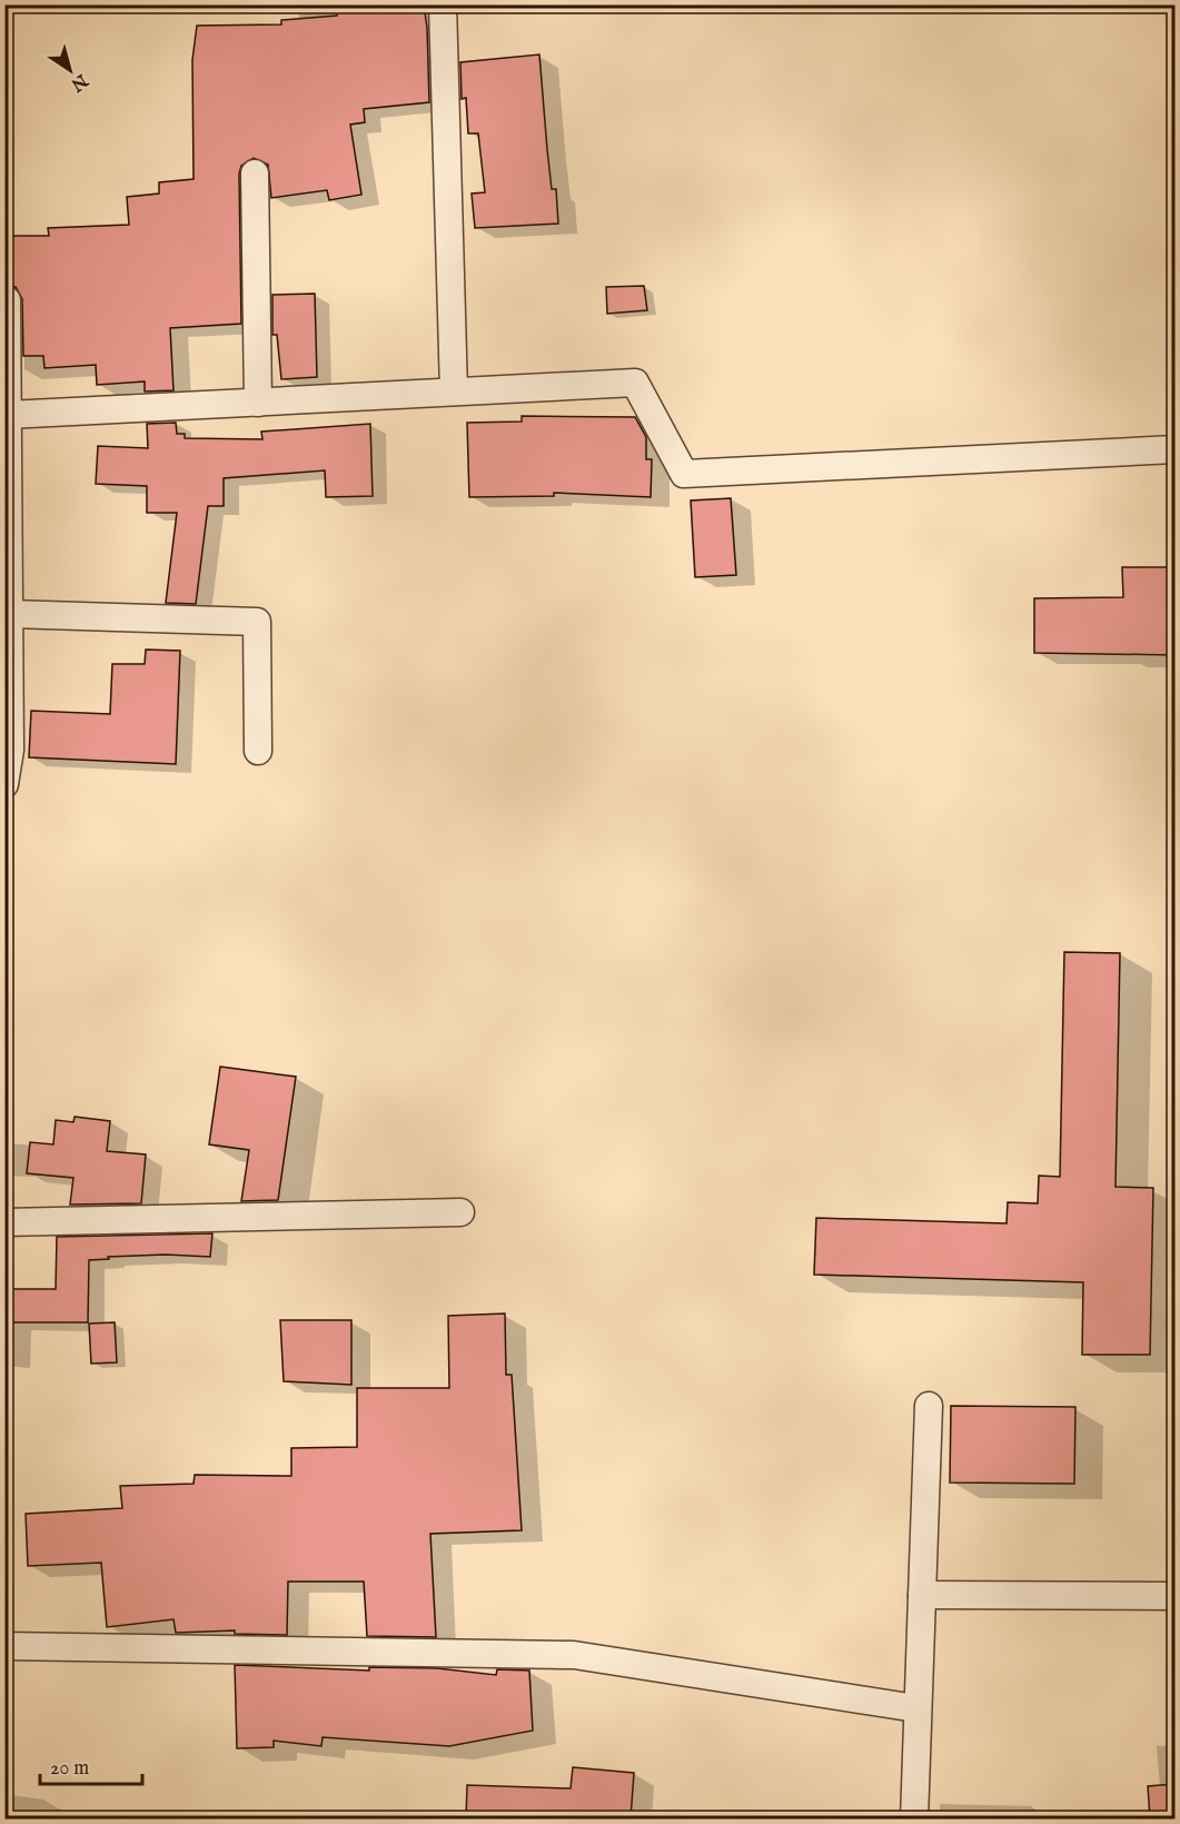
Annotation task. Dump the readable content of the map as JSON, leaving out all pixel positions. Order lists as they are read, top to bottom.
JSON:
{
  "scale_bar": "20 m",
  "north": "bottom right"
}
